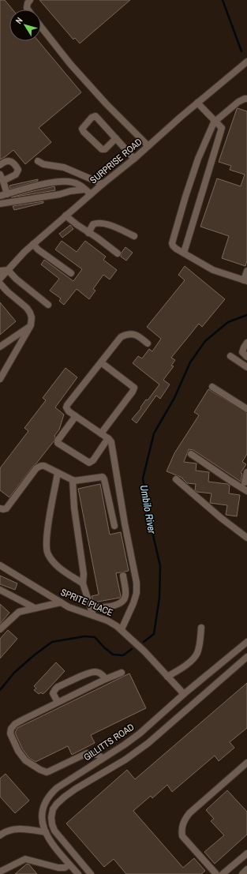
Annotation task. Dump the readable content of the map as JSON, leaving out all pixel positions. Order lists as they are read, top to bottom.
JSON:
{
  "streets": {
    "street": ["SURPRISE ROAD", "SPRITE PLACE", "GILLITTS ROAD"]
  },
  "crossings": [
    ["SPRITE PLACE", "GILLITTS ROAD"]
  ],
  "water": ["Umbilo River"],
  "north": "top left"
}
